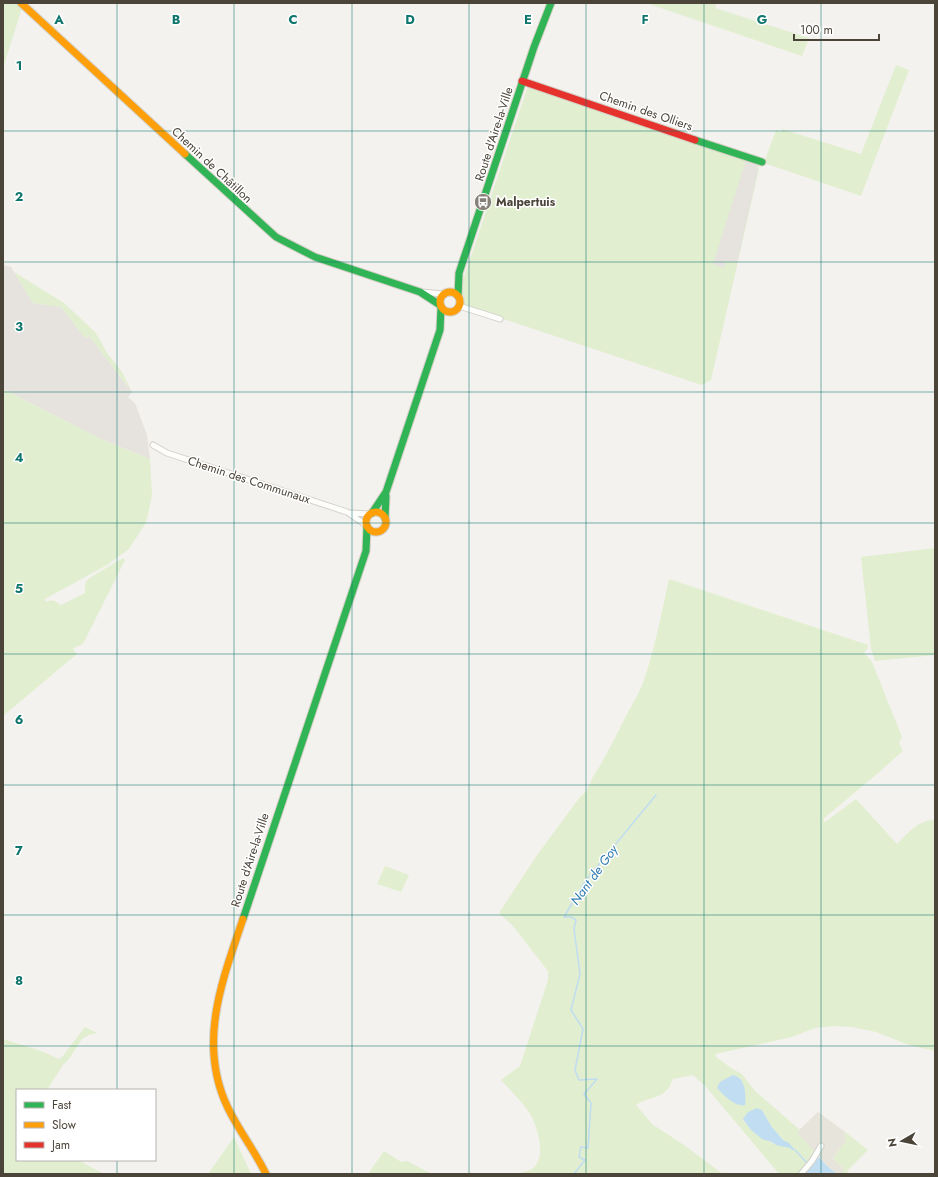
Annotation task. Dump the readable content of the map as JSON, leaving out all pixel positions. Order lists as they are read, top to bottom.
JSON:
{
  "streets": {
    "main road": ["Chemin des Olliers", "Route d'Aire-la-Ville", "Chemin de Châtillon"],
    "street": ["Chemin des Communaux"]
  },
  "crossings": [
    ["Chemin des Olliers", "Route d'Aire-la-Ville"],
    ["Route d'Aire-la-Ville", "Chemin de Châtillon"],
    ["Route d'Aire-la-Ville", "Chemin des Communaux"]
  ],
  "water": ["Nant de Goy"],
  "places": {
    "bus stop": ["Malpertuis"]
  },
  "legend": ["Fast", "Slow", "Jam"],
  "scale_bar": "100 m",
  "north": "left",
  "grid": {
    "columns": [
      "A",
      "B",
      "C",
      "D",
      "E",
      "F",
      "G"
    ],
    "rows": [
      "1",
      "2",
      "3",
      "4",
      "5",
      "6",
      "7",
      "8"
    ]
  }
}
